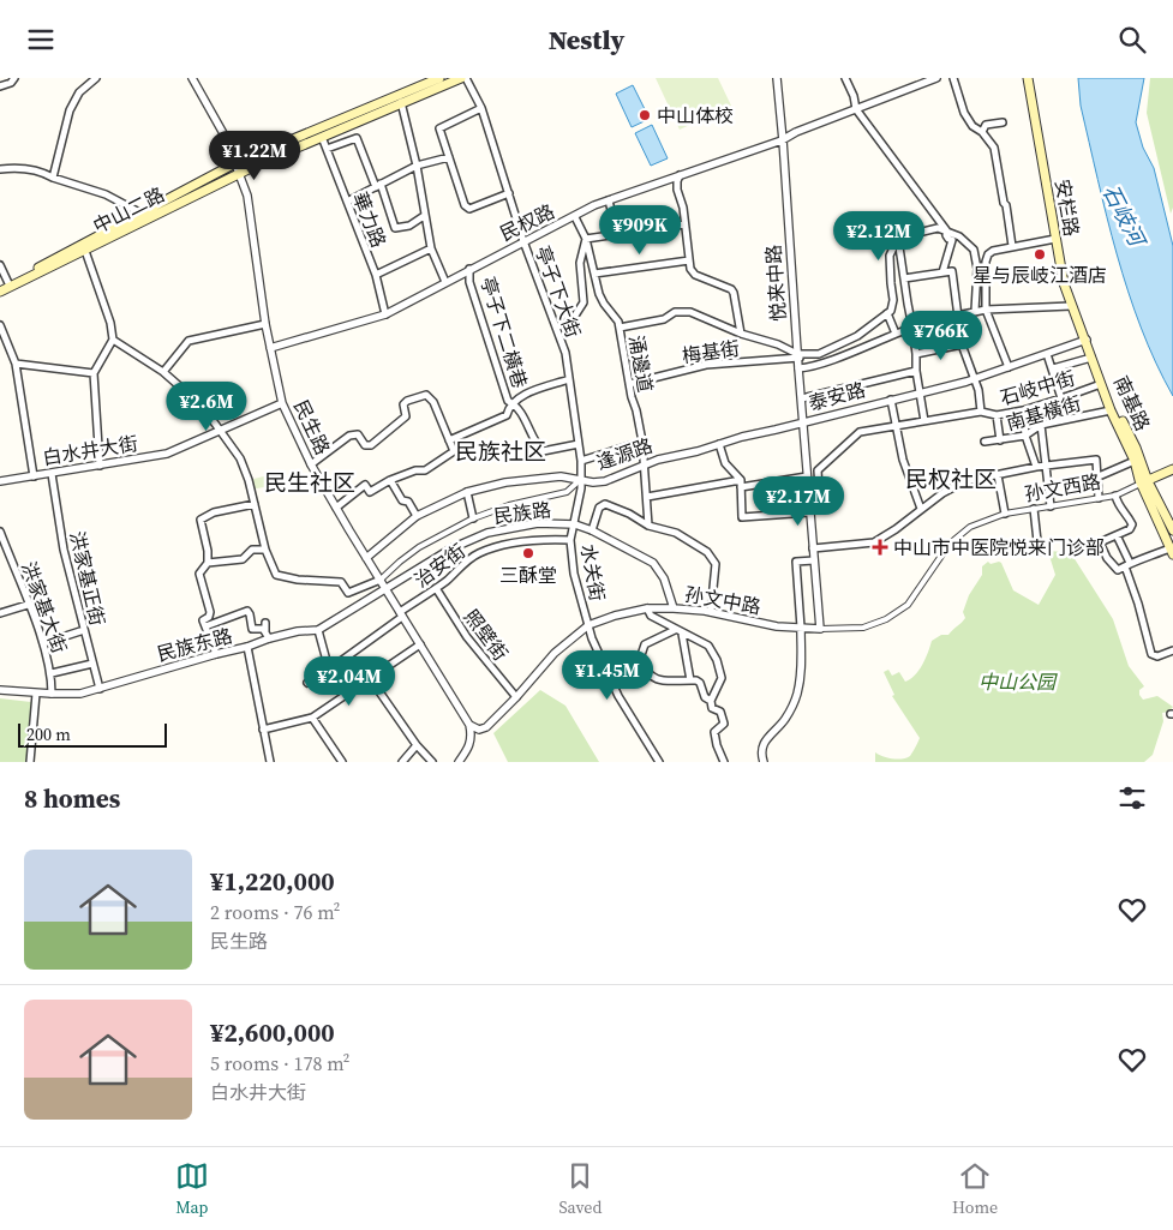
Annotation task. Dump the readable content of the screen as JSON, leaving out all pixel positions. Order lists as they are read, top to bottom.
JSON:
{
  "streets": {
    "main road": [
      "安栏路",
      "中山二路",
      "南基路",
      "孙文西路"
    ],
    "street": [
      "華力路",
      "民权路",
      "悦来中路",
      "亭子下大街",
      "亭子下二橫巷",
      "梅基街",
      "涌邊道",
      "石岐中街",
      "泰安路",
      "南基橫街",
      "民生路",
      "白水井大街",
      "逢源路",
      "民族路",
      "治安街",
      "水关街",
      "洪家基正街",
      "孙文中路",
      "洪家基大街",
      "照壁街",
      "民族东路"
    ]
  },
  "crossings": [
    ["安栏路", "泰安路"],
    ["安栏路", "南基路"],
    ["中山二路", "華力路"],
    ["中山二路", "民生路"],
    ["華力路", "民权路"],
    ["民权路", "悦来中路"],
    ["民权路", "亭子下大街"],
    ["民权路", "亭子下二橫巷"],
    ["民权路", "涌邊道"],
    ["民权路", "民生路"],
    ["悦来中路", "梅基街"],
    ["悦来中路", "泰安路"],
    ["悦来中路", "逢源路"],
    ["悦来中路", "孙文西路"],
    ["悦来中路", "孙文中路"],
    ["亭子下大街", "亭子下二橫巷"],
    ["亭子下大街", "逢源路"],
    ["亭子下大街", "民族路"],
    ["亭子下大街", "水关街"],
    ["梅基街", "涌邊道"],
    ["涌邊道", "逢源路"],
    ["石岐中街", "南基路"],
    ["泰安路", "南基路"],
    ["泰安路", "逢源路"],
    ["南基路", "南基橫街"],
    ["南基路", "孙文西路"],
    ["民生路", "白水井大街"],
    ["民生路", "逢源路"],
    ["民生路", "民族路"],
    ["民生路", "治安街"],
    ["民生路", "孙文中路"],
    ["民生路", "民族东路"],
    ["白水井大街", "洪家基正街"],
    ["孙文西路", "孙文中路"],
    ["民族路", "水关街"],
    ["民族路", "孙文中路"],
    ["民族路", "民族东路"],
    ["治安街", "水关街"],
    ["治安街", "照壁街"],
    ["水关街", "孙文中路"],
    ["洪家基正街", "民族东路"],
    ["孙文中路", "照壁街"],
    ["洪家基大街", "民族东路"]
  ],
  "districts": ["民族社区", "民权社区", "民生社区"],
  "water": ["石岐河"],
  "parks": ["中山公园"],
  "places": {
    "other": ["中山体校", "星与辰岐江酒店", "三酥堂"],
    "health": ["中山市中医院悦来门诊部"]
  },
  "scale_bar": "200 m",
  "page": {
    "header": "Nestly",
    "price": [
      "¥1.22M",
      "¥909K",
      "¥2.12M",
      "¥766K",
      "¥2.6M",
      "¥2.17M",
      "¥1.45M",
      "¥2.04M"
    ],
    "scale": "200 m",
    "heading": "8 homes",
    "list": [
      {
        "name": "¥1,220,000",
        "note": "2 rooms · 76 m² · 民生路"
      },
      {
        "name": "¥2,600,000",
        "note": "5 rooms · 178 m² · 白水井大街"
      }
    ],
    "tabs": ["Map", "Saved", "Home"]
  }
}
